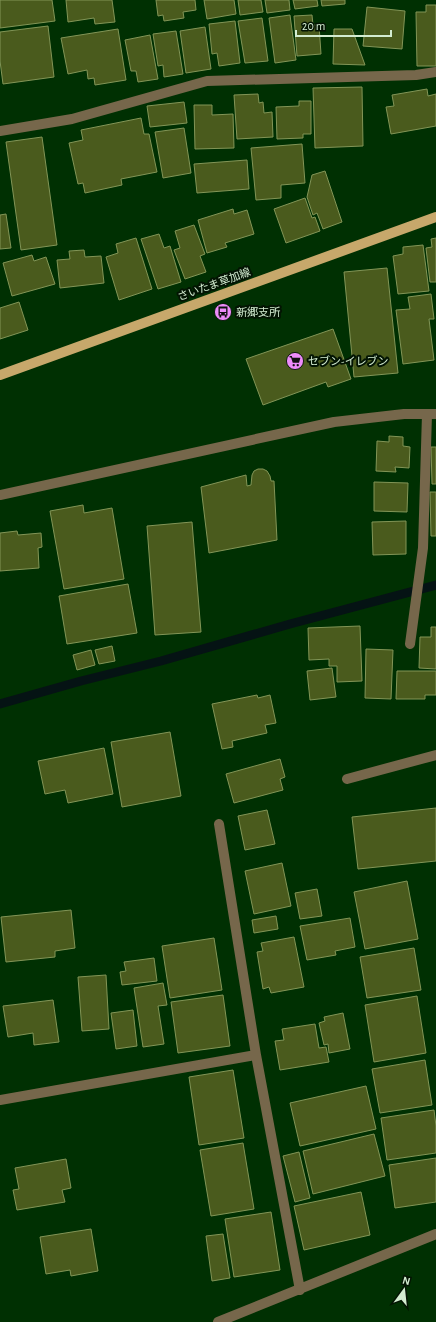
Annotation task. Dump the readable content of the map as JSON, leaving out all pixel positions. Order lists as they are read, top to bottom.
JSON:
{
  "streets": {
    "main road": ["さいたま草加線"]
  },
  "places": {
    "bus stop": ["新郷支所"],
    "supermarket": ["セブン-イレブン"]
  },
  "scale_bar": "20 m",
  "north": "top"
}
